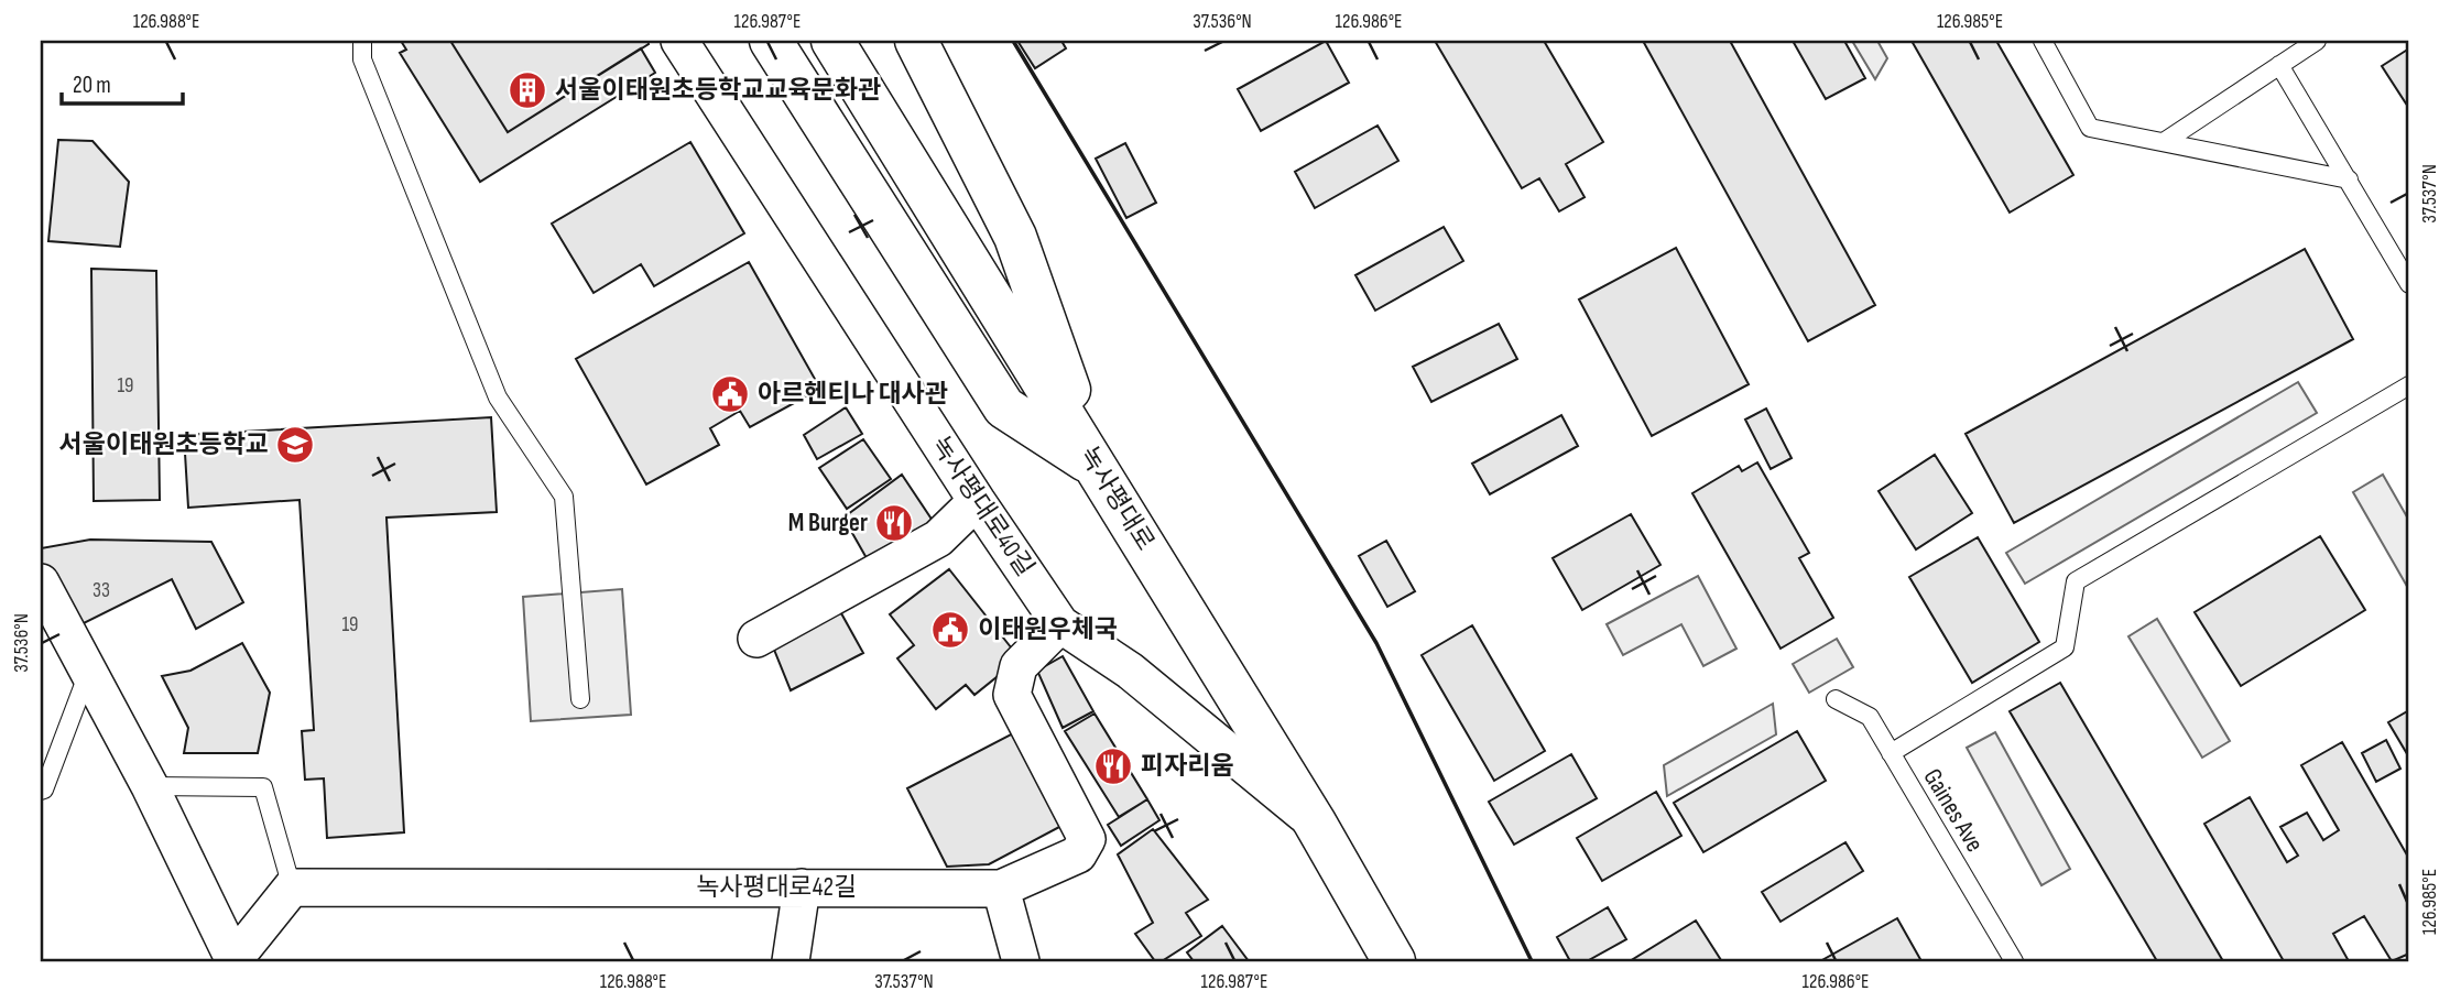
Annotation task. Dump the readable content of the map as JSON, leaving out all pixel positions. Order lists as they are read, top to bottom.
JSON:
{
  "streets": {
    "main road": ["녹사평대로"],
    "street": ["녹사평대로40길", "녹사평대로42길"],
    "lane": ["Gaines Ave"]
  },
  "crossings": [
    ["녹사평대로", "녹사평대로40길"],
    ["녹사평대로40길", "녹사평대로42길"]
  ],
  "places": {
    "building": ["서울이태원초등학교교육문화관"],
    "public building": ["아르헨티나 대사관", "이태원우체국"],
    "school or university": ["서울이태원초등학교"],
    "restaurant": ["M Burger", "피자리움"]
  },
  "house_numbers": ["19", "33", "19"],
  "scale_bar": "20 m",
  "coordinates": [
    "126.988°E",
    "126.987°E",
    "37.536°N",
    "126.986°E",
    "126.985°E",
    "37.537°N"
  ]
}
